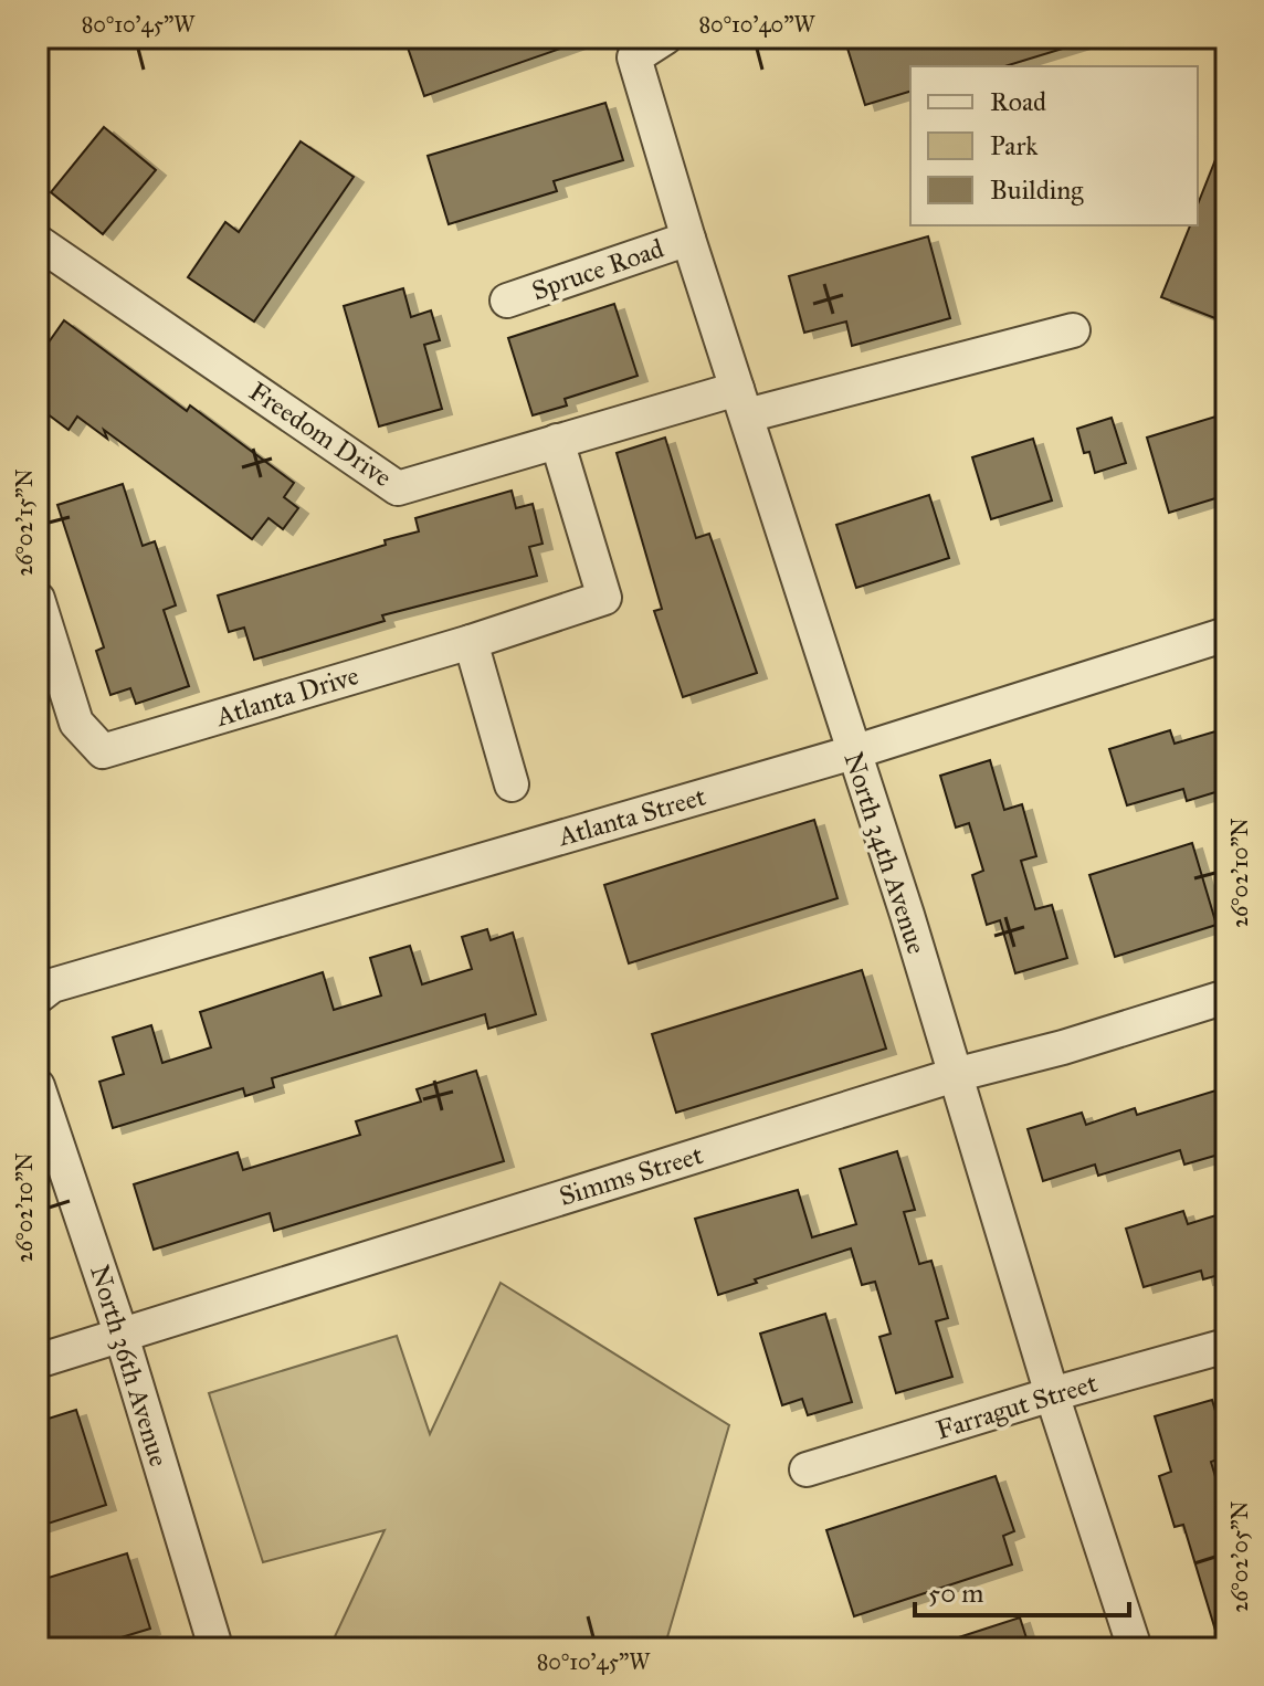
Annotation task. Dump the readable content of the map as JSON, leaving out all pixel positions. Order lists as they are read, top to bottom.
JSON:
{
  "streets": {
    "street": [
      "Spruce Road",
      "Freedom Drive",
      "Atlanta Drive",
      "Atlanta Street",
      "North 34th Avenue",
      "Simms Street",
      "North 36th Avenue",
      "Farragut Street"
    ]
  },
  "crossings": [
    ["Spruce Road", "North 34th Avenue"],
    ["Freedom Drive", "Atlanta Drive"],
    ["Freedom Drive", "North 34th Avenue"],
    ["Atlanta Street", "North 34th Avenue"],
    ["North 34th Avenue", "Simms Street"],
    ["North 34th Avenue", "Farragut Street"],
    ["Simms Street", "North 36th Avenue"]
  ],
  "legend": ["Road", "Park", "Building"],
  "scale_bar": "50 m",
  "coordinates": [
    "80°10'45\"W",
    "80°10'40\"W",
    "26°02'15\"N",
    "26°02'10\"N",
    "26°02'05\"N"
  ]
}
